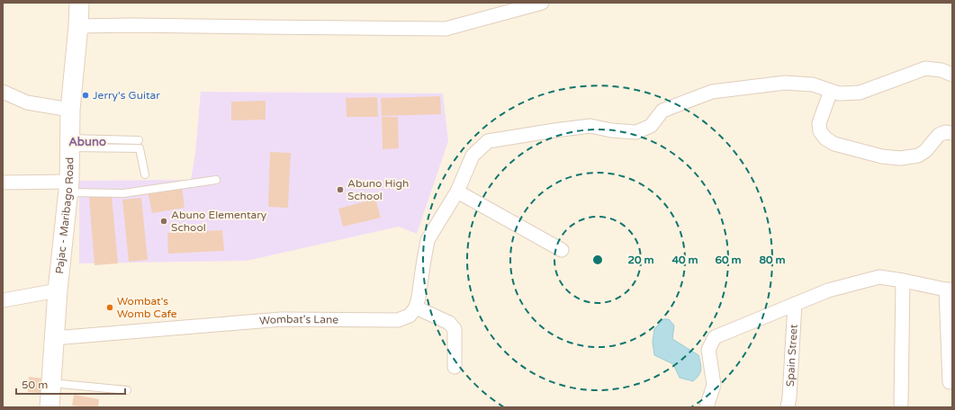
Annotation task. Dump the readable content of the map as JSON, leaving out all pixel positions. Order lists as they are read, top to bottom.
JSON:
{
  "streets": {
    "street": ["Pajac - Maribago Road", "Wombat's Lane", "Spain Street"]
  },
  "crossings": [
    ["Pajac - Maribago Road", "Wombat's Lane"]
  ],
  "districts": ["Abuno"],
  "places": [
    "Jerry's Guitar",
    "Abuno High School",
    "Abuno Elementary School",
    "Wombat's Womb Cafe"
  ],
  "scale_bar": "50 m",
  "rings": [
    "20 m",
    "40 m",
    "60 m",
    "80 m"
  ]
}
